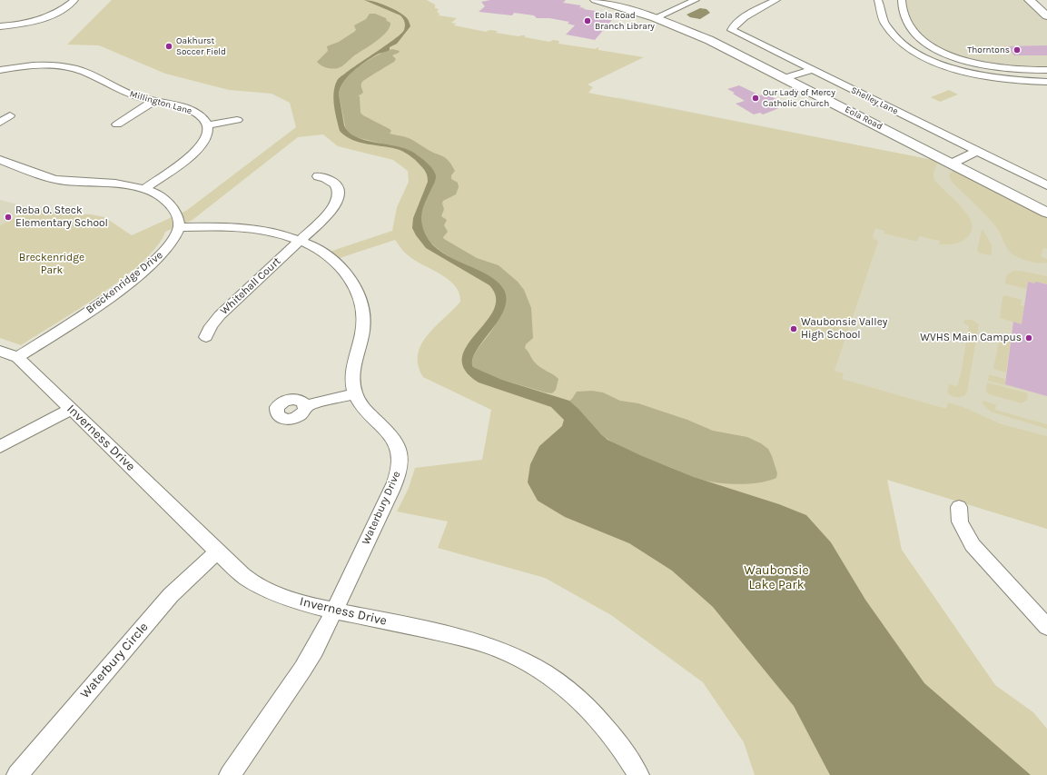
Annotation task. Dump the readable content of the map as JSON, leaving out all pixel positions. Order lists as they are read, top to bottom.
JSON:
{
  "streets": {
    "main road": ["Eola Road"],
    "street": [
      "Shelley Lane",
      "Millington Lane",
      "Breckenridge Drive",
      "Whitehall Court",
      "Inverness Drive",
      "Waterbury Drive",
      "Waterbury Circle"
    ]
  },
  "crossings": [
    ["Breckenridge Drive", "Inverness Drive"],
    ["Breckenridge Drive", "Waterbury Drive"],
    ["Whitehall Court", "Waterbury Drive"],
    ["Inverness Drive", "Waterbury Drive"],
    ["Inverness Drive", "Waterbury Circle"]
  ],
  "parks": ["Breckenridge Park", "Waubonsie Lake Park"],
  "places": [
    "Eola Road Branch Library",
    "Oakhurst Soccer Field",
    "Thorntons",
    "Our Lady of Mercy Catholic Church",
    "Reba O. Steck Elementary School",
    "Waubonsie Valley High School",
    "WVHS Main Campus"
  ]
}
